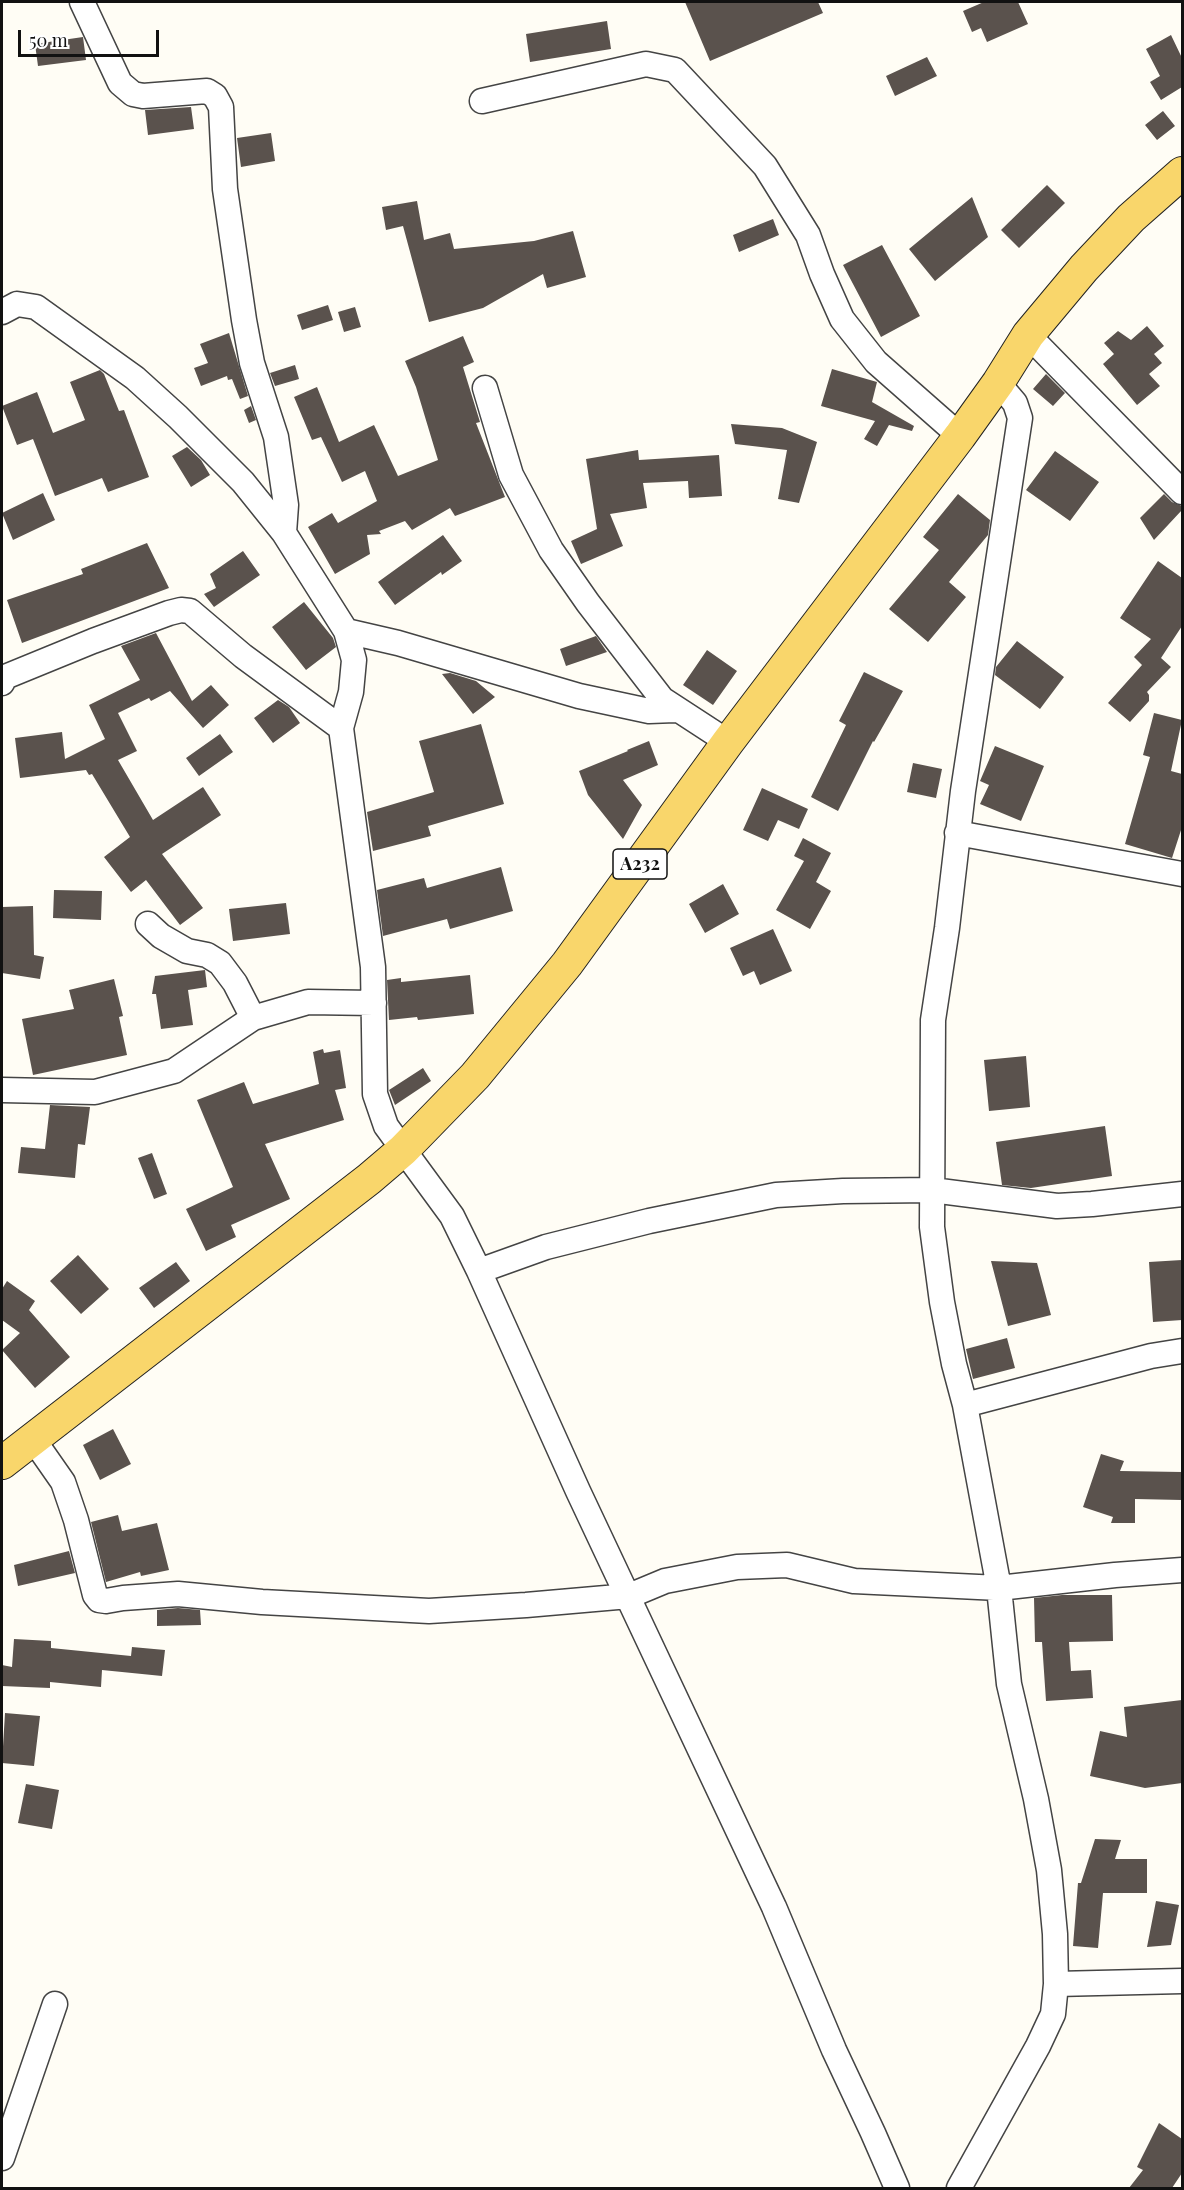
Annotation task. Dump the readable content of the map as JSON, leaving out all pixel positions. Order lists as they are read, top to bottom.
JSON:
{
  "streets": {
    "main road": ["A232"]
  },
  "scale_bar": "50 m"
}
